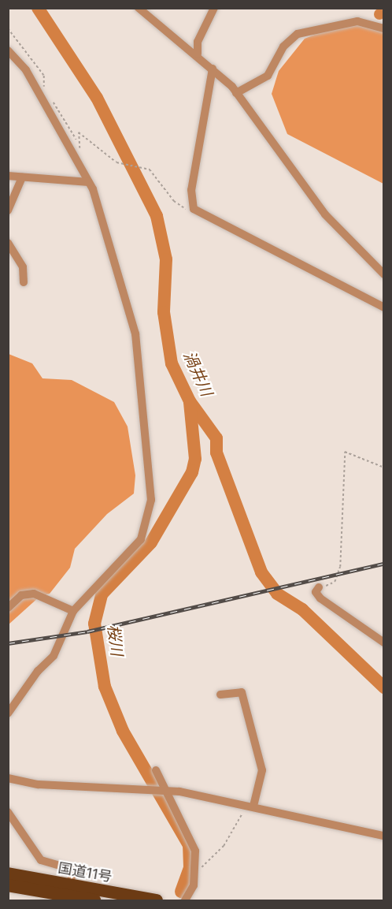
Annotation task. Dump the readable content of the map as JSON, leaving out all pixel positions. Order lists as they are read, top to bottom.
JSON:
{
  "streets": {
    "highway": ["国道11号"]
  },
  "water": ["渦井川", "桜川"]
}
